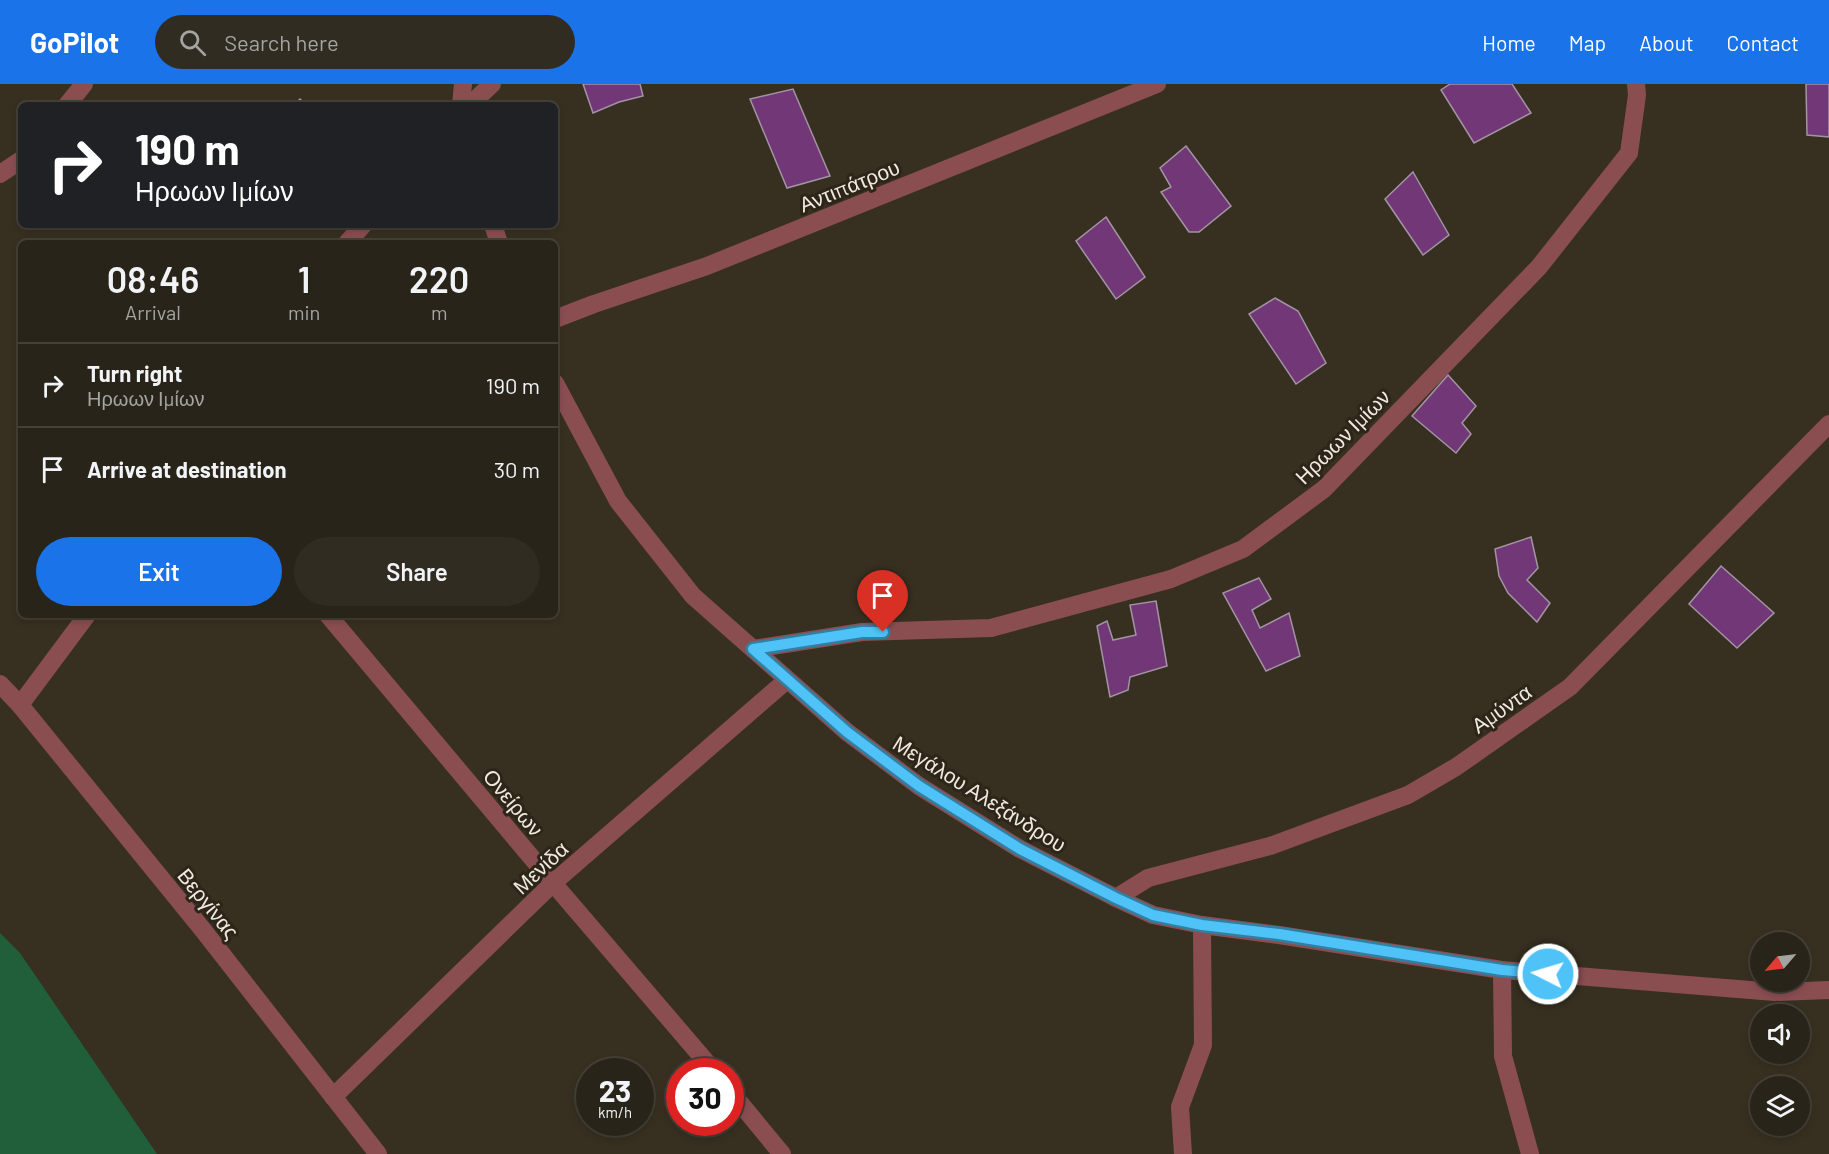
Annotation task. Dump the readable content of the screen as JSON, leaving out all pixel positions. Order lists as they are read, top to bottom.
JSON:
{
  "streets": {
    "street": [
      "Αντιπάτρου",
      "Ηρωων Ιμίων",
      "Αμύντα",
      "Μεγάλου Αλεξάνδρου",
      "Ονείρων",
      "Μενίδα",
      "Βεργίνας"
    ]
  },
  "crossings": [
    ["Ηρωων Ιμίων", "Μεγάλου Αλεξάνδρου"],
    ["Αμύντα", "Μεγάλου Αλεξάνδρου"],
    ["Μεγάλου Αλεξάνδρου", "Μενίδα"],
    ["Ονείρων", "Μενίδα"],
    ["Μενίδα", "Βεργίνας"]
  ],
  "north": "bottom left",
  "page": {
    "header": "GoPilot",
    "search": "Search here",
    "nav": [
      "Home",
      "Map",
      "About",
      "Contact"
    ],
    "turn": ["190 m", "Ηρωων Ιμίων"],
    "eta": [
      "08:46",
      "Arrival",
      "1",
      "min",
      "220",
      "m"
    ],
    "list": [
      {
        "name": "Turn right",
        "note": "Ηρωων Ιμίων",
        "value": "190 m"
      },
      {
        "name": "Arrive at destination",
        "value": "30 m"
      }
    ],
    "buttons": ["Exit", "Share"],
    "speed": "23 km/h",
    "limit": "30"
  }
}
